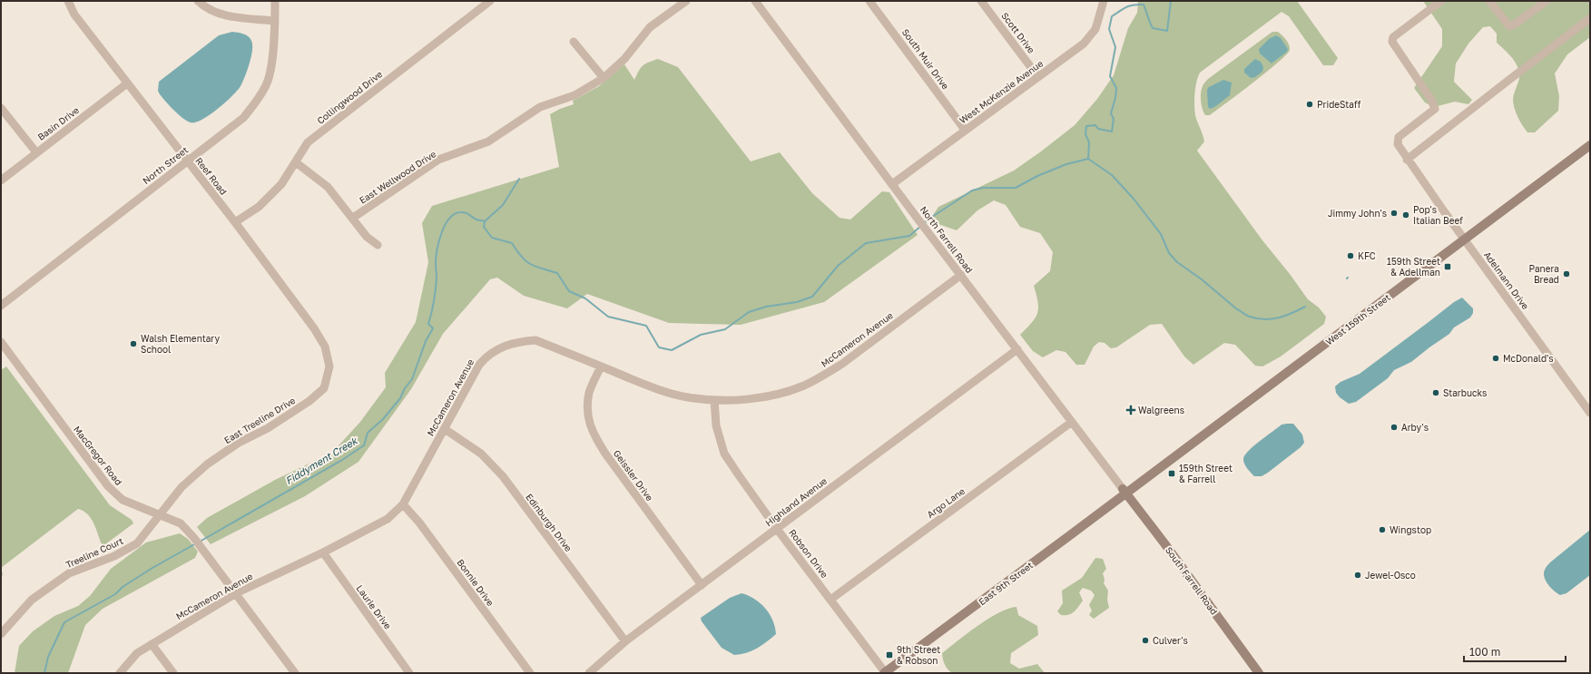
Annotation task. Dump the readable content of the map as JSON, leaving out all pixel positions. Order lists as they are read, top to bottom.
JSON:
{
  "streets": {
    "main road": ["West 159th Street", "South Farrell Road", "East 9th Street"],
    "street": [
      "Scott Drive",
      "South Muir Drive",
      "West McKenzie Avenue",
      "Collingwood Drive",
      "Basin Drive",
      "North Street",
      "Reef Road",
      "East Wellwood Drive",
      "North Farrell Road",
      "Adelmann Drive",
      "McCameron Avenue",
      "East Treeline Drive",
      "MacGregor Road",
      "Geissler Drive",
      "Highland Avenue",
      "Argo Lane",
      "Edinburgh Drive",
      "Treeline Court",
      "Robson Drive",
      "Bonnie Drive",
      "Laurie Drive"
    ]
  },
  "crossings": [
    ["Scott Drive", "West McKenzie Avenue"],
    ["South Muir Drive", "West McKenzie Avenue"],
    ["West McKenzie Avenue", "North Farrell Road"],
    ["Collingwood Drive", "Reef Road"],
    ["Basin Drive", "Reef Road"],
    ["North Street", "Reef Road"],
    ["Reef Road", "East Treeline Drive"],
    ["North Farrell Road", "West 159th Street"],
    ["North Farrell Road", "McCameron Avenue"],
    ["North Farrell Road", "Highland Avenue"],
    ["North Farrell Road", "Argo Lane"],
    ["North Farrell Road", "South Farrell Road"],
    ["North Farrell Road", "East 9th Street"],
    ["Adelmann Drive", "West 159th Street"],
    ["West 159th Street", "South Farrell Road"],
    ["West 159th Street", "East 9th Street"],
    ["McCameron Avenue", "MacGregor Road"],
    ["McCameron Avenue", "Geissler Drive"],
    ["McCameron Avenue", "Edinburgh Drive"],
    ["McCameron Avenue", "Robson Drive"],
    ["McCameron Avenue", "Bonnie Drive"],
    ["McCameron Avenue", "Laurie Drive"],
    ["East Treeline Drive", "MacGregor Road"],
    ["East Treeline Drive", "Treeline Court"],
    ["MacGregor Road", "Treeline Court"],
    ["Geissler Drive", "Highland Avenue"],
    ["Highland Avenue", "Edinburgh Drive"],
    ["Highland Avenue", "Robson Drive"],
    ["Argo Lane", "Robson Drive"],
    ["Robson Drive", "East 9th Street"],
    ["South Farrell Road", "East 9th Street"]
  ],
  "water": ["Fiddyment Creek"],
  "places": {
    "other": [
      "PrideStaff",
      "Jimmy John's",
      "Pop's Italian Beef",
      "KFC",
      "Panera Bread",
      "Walsh Elementary School",
      "McDonald's",
      "Starbucks",
      "Arby's",
      "Wingstop",
      "Jewel-Osco",
      "Culver's"
    ],
    "transit": ["159th Street & Adellman", "159th Street & Farrell", "9th Street & Robson"],
    "health": ["Walgreens"]
  },
  "scale_bar": "100 m"
}
